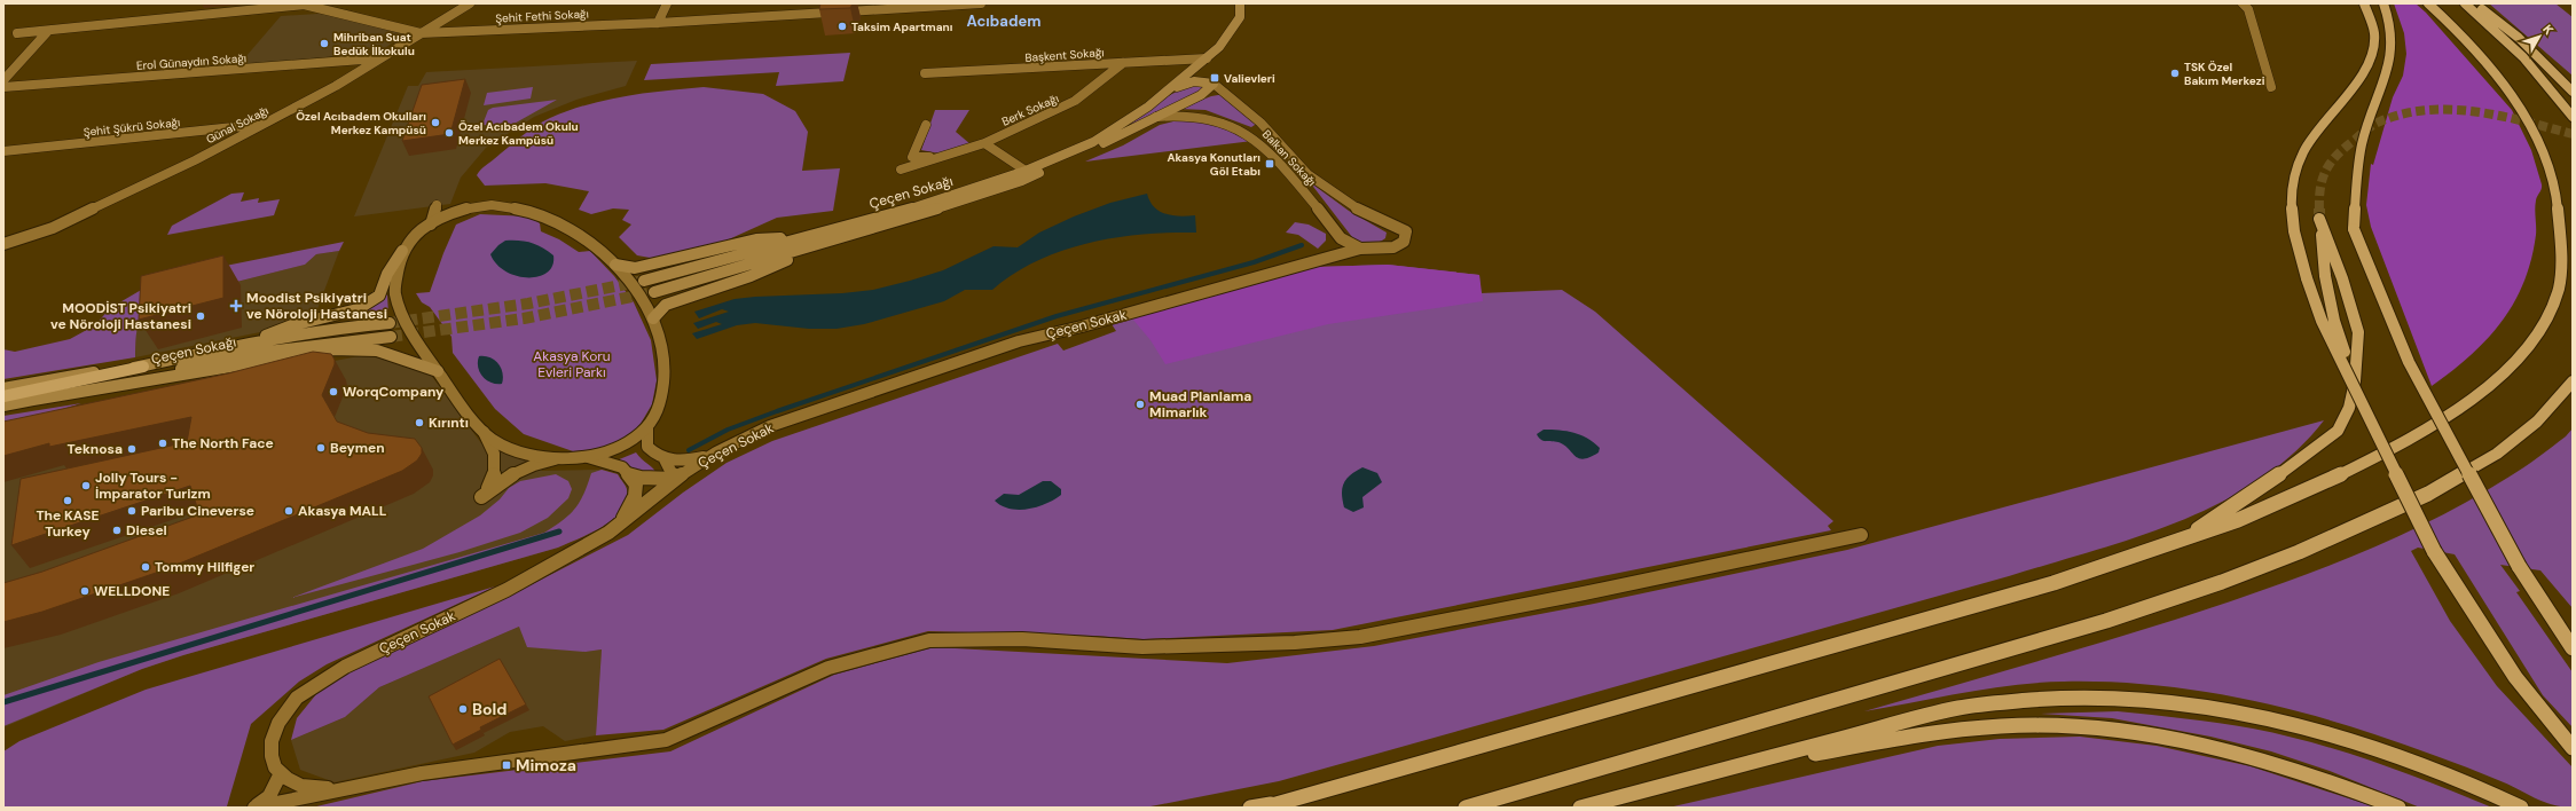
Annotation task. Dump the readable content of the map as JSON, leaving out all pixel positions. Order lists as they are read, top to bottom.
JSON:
{
  "streets": {
    "main road": ["Çeçen Sokağı"],
    "street": [
      "Şehit Fethi Sokağı",
      "Başkent Sokağı",
      "Erol Günaydın Sokağı",
      "Berk Sokağı",
      "Günal Sokağı",
      "Şehit Şükrü Sokağı",
      "Balkan Sokağı",
      "Çeçen Sokak"
    ]
  },
  "crossings": [
    ["Şehit Fethi Sokağı", "Günal Sokağı"],
    ["Başkent Sokağı", "Berk Sokağı"],
    ["Başkent Sokağı", "Çeçen Sokağı"],
    ["Erol Günaydın Sokağı", "Günal Sokağı"],
    ["Günal Sokağı", "Şehit Şükrü Sokağı"],
    ["Balkan Sokağı", "Çeçen Sokağı"],
    ["Balkan Sokağı", "Çeçen Sokak"]
  ],
  "districts": ["Acıbadem"],
  "parks": ["Akasya Koru Evleri Parkı"],
  "places": {
    "other": [
      "Taksim Apartmanı",
      "Mihriban Suat Bedük İlkokulu",
      "TSK Özel Bakım Merkezi",
      "Özel Acıbadem Okulları Merkez Kampüsü",
      "Özel Acıbadem Okulu Merkez Kampüsü",
      "MOODİST Psikiyatri ve Nöroloji Hastanesi",
      "WorqCompany",
      "Muad Planlama Mimarlık",
      "Kırıntı",
      "The North Face",
      "Beymen",
      "Teknosa",
      "Jolly Tours - İmparator Turizm",
      "The KASE Turkey",
      "Paribu Cineverse",
      "Akasya MALL",
      "Diesel",
      "Tommy Hilfiger",
      "WELLDONE",
      "Bold"
    ],
    "transit": ["Valievleri", "Akasya Konutları Göl Etabı", "Mimoza"],
    "health": ["Moodist Psikiyatri ve Nöroloji Hastanesi"]
  },
  "north": "top right"
}
